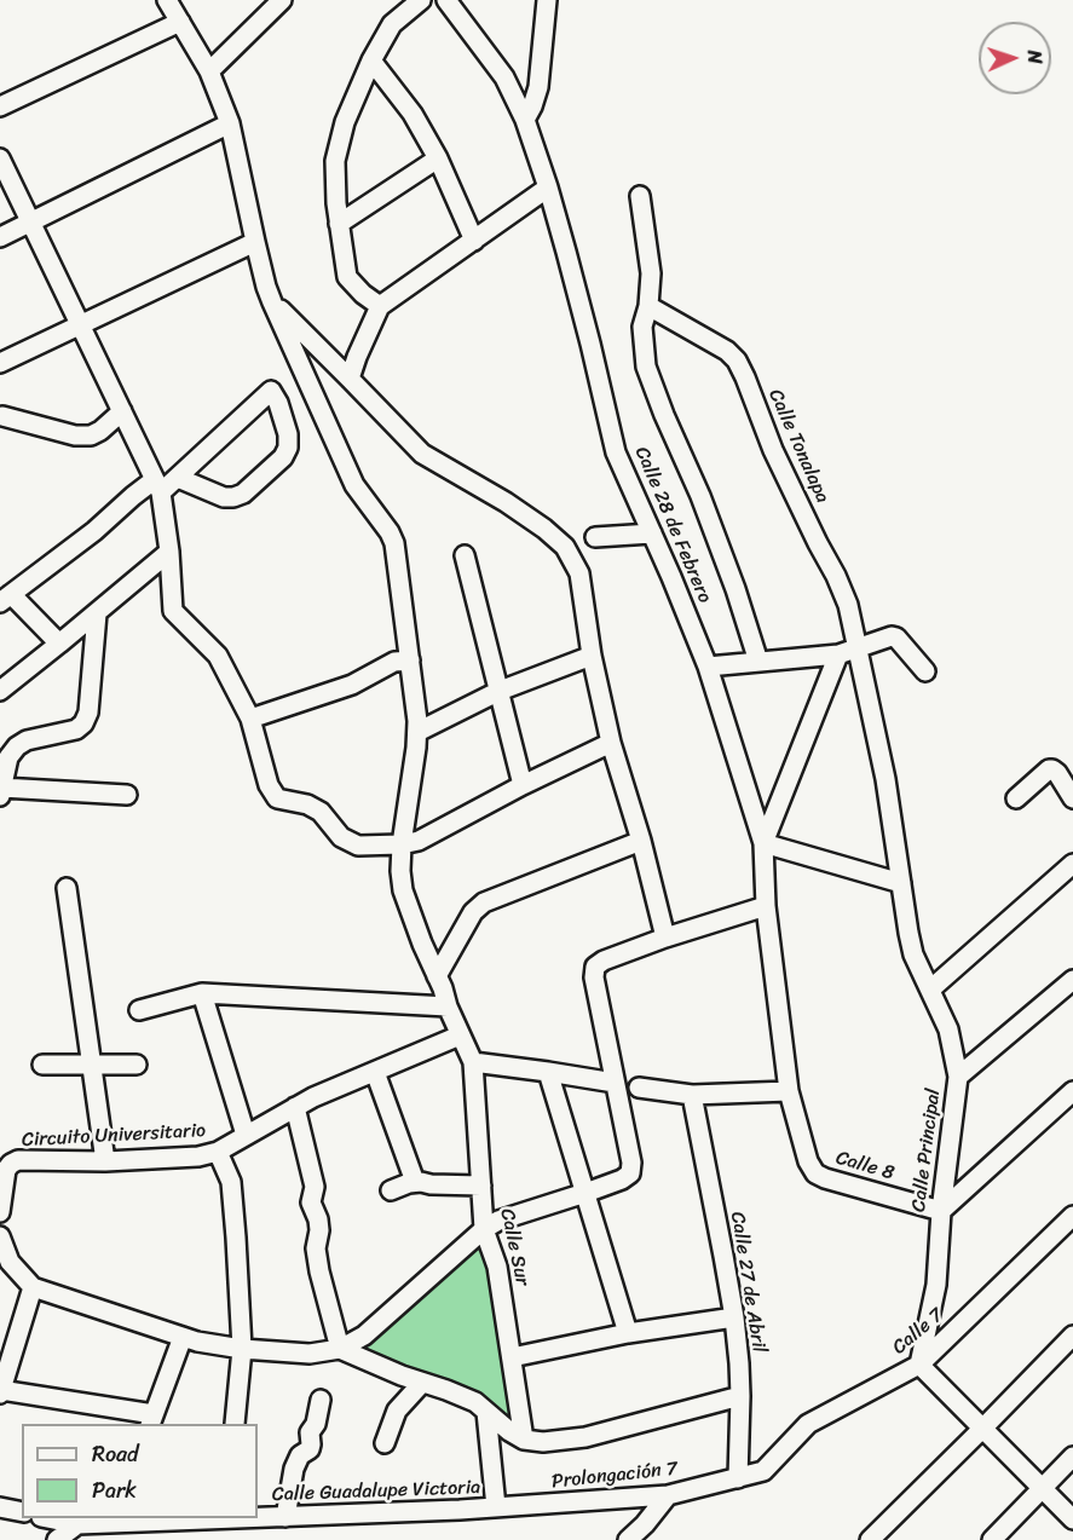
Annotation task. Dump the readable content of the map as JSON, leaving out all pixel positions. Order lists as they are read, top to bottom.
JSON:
{
  "streets": {
    "street": [
      "Calle Tonalapa",
      "Calle 28 de Febrero",
      "Circuito Universitario",
      "Calle Principal",
      "Calle 8",
      "Calle Sur",
      "Calle 27 de Abril",
      "Calle 7",
      "Prolongación 7",
      "Calle Guadalupe Victoria"
    ]
  },
  "crossings": [
    ["Calle Tonalapa", "Calle Principal"],
    ["Calle 28 de Febrero", "Calle 8"],
    ["Calle Principal", "Calle 8"],
    ["Calle Principal", "Calle 7"],
    ["Calle 27 de Abril", "Calle 7"],
    ["Calle 27 de Abril", "Prolongación 7"],
    ["Calle 7", "Prolongación 7"],
    ["Prolongación 7", "Calle Guadalupe Victoria"]
  ],
  "legend": ["Road", "Park"],
  "north": "right"
}
